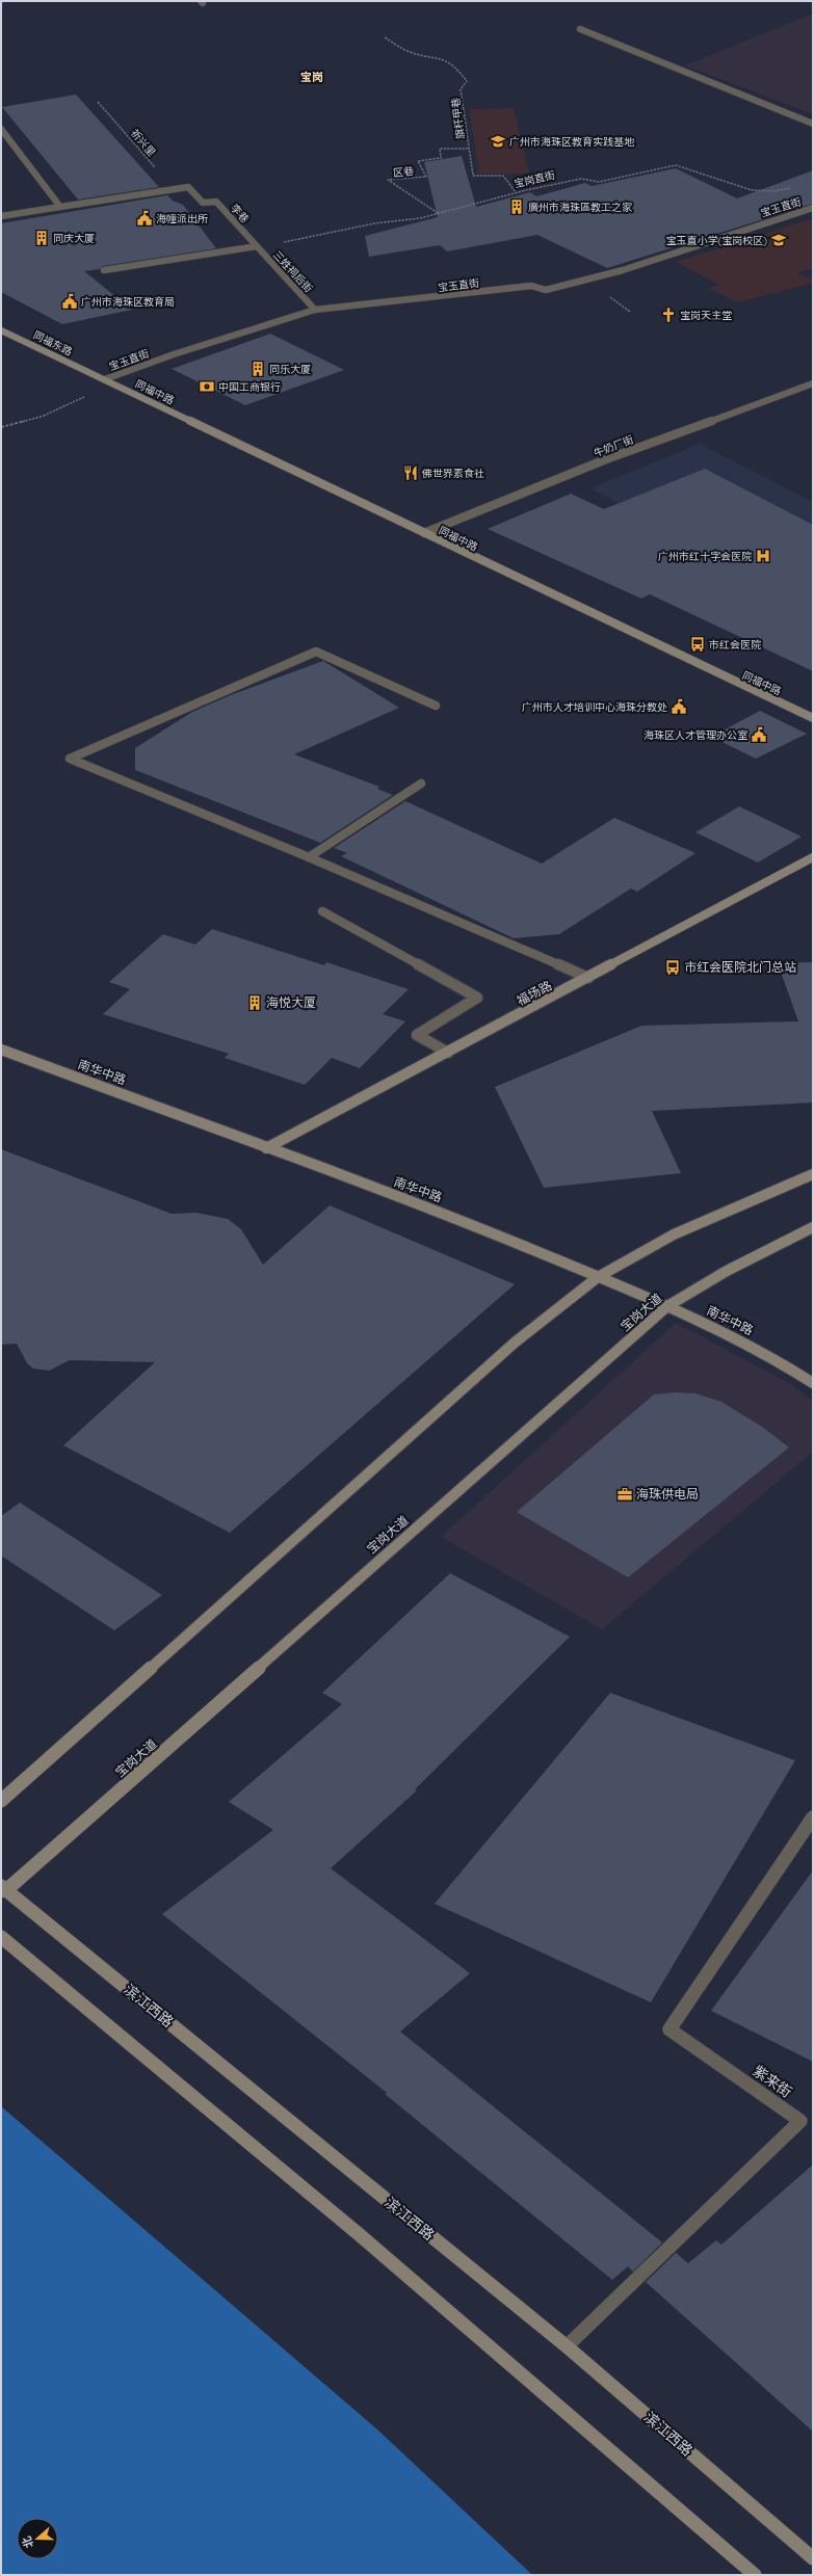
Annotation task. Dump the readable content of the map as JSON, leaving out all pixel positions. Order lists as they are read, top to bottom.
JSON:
{
  "streets": {
    "main road": [
      "同福东路",
      "同福中路",
      "福场路",
      "南华中路",
      "宝岗大道",
      "滨江西路"
    ],
    "street": [
      "宝玉直街",
      "李巷",
      "三姓祠后街",
      "牛奶厂街",
      "紫来街"
    ],
    "path": [
      "旗杆甲巷",
      "祈兴里",
      "区巷",
      "宝岗直街"
    ]
  },
  "crossings": [
    ["旗杆甲巷", "区巷"],
    ["旗杆甲巷", "宝岗直街"],
    ["祈兴里", "李巷"],
    ["区巷", "宝岗直街"],
    ["宝岗直街", "李巷"],
    ["宝岗直街", "三姓祠后街"],
    ["宝玉直街", "三姓祠后街"],
    ["宝玉直街", "同福中路"],
    ["李巷", "三姓祠后街"],
    ["同福东路", "同福中路"],
    ["同福中路", "牛奶厂街"],
    ["福场路", "南华中路"],
    ["南华中路", "宝岗大道"],
    ["宝岗大道", "滨江西路"],
    ["滨江西路", "紫来街"]
  ],
  "districts": ["宝岗"],
  "places": {
    "school or university": ["广州市海珠区教育实践基地", "宝玉直小学(宝岗校区)"],
    "building": [
      "廣州市海珠區教工之家",
      "同庆大厦",
      "同乐大厦",
      "海悦大厦"
    ],
    "public building": [
      "海幢派出所",
      "广州市海珠区教育局",
      "广州市人才培训中心海珠分教处",
      "海珠区人才管理办公室"
    ],
    "church": ["宝岗天主堂"],
    "bank": ["中国工商银行"],
    "restaurant": ["佛世界素食社"],
    "hospital": ["广州市红十字会医院"],
    "bus stop": ["市红会医院", "市红会医院北门总站"],
    "office": ["海珠供电局"]
  },
  "north": "left"
}
